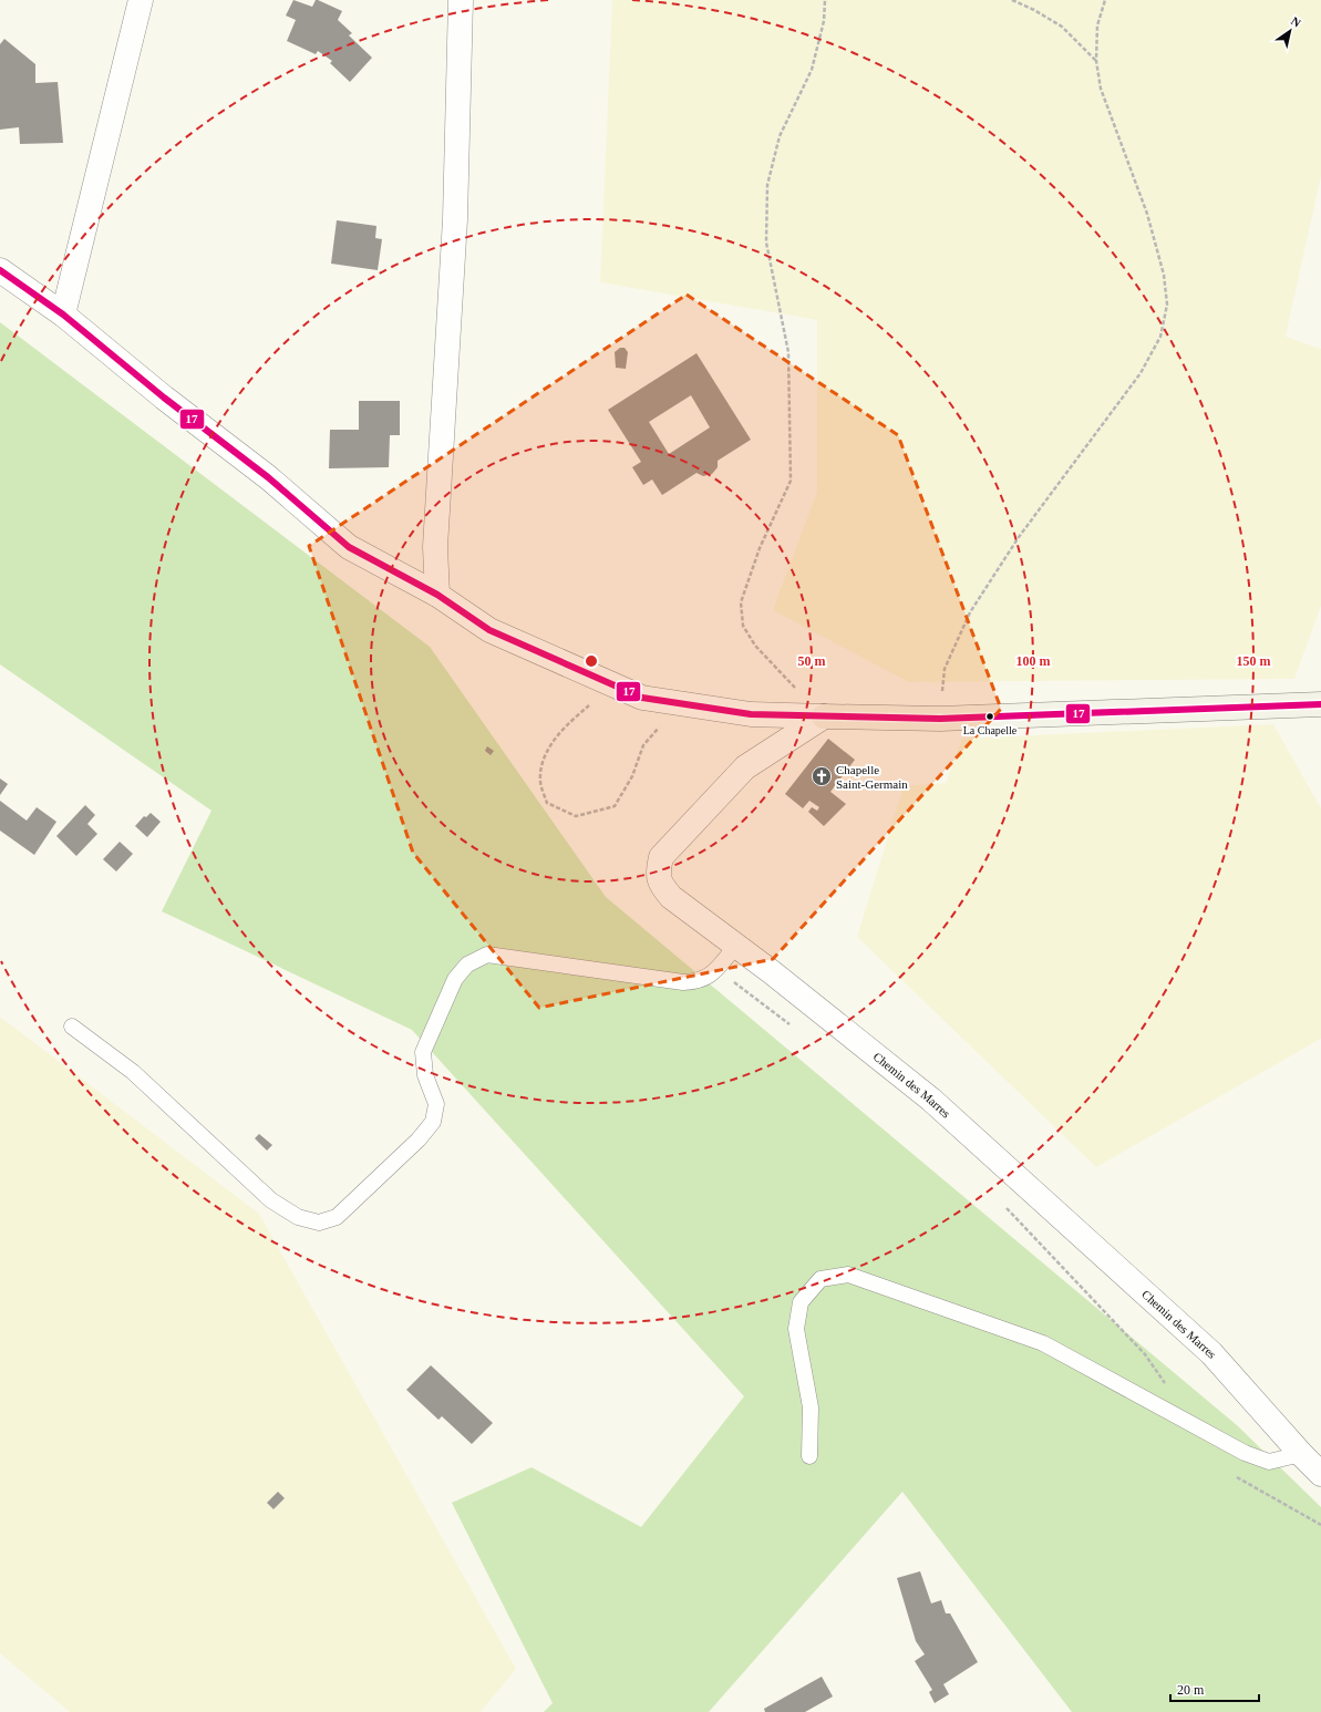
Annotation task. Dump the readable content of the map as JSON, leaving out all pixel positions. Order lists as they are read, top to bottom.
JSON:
{
  "streets": {
    "street": ["Chemin des Marres"]
  },
  "places": {
    "other": ["La Chapelle"],
    "church": ["Chapelle Saint-Germain"]
  },
  "lines": ["transit line 17"],
  "scale_bar": "20 m",
  "north": "top right",
  "rings": ["50 m", "100 m", "150 m"]
}
